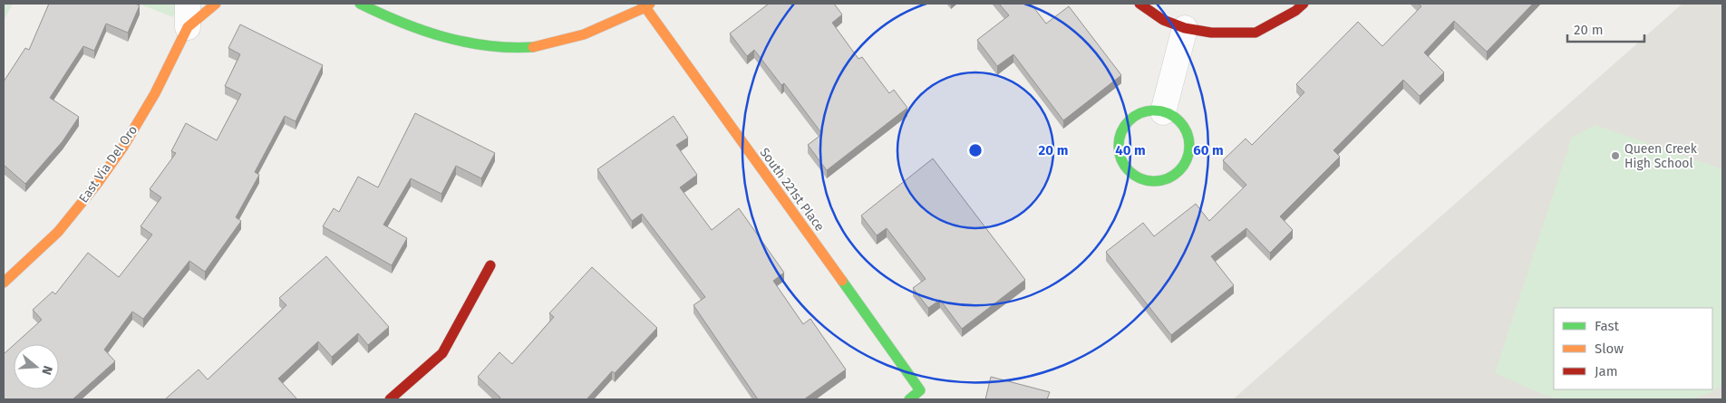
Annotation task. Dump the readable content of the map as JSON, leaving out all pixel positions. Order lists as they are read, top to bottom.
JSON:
{
  "streets": {
    "street": ["East Via Del Oro", "South 221st Place"]
  },
  "places": ["Queen Creek High School"],
  "legend": ["Fast", "Slow", "Jam"],
  "scale_bar": "20 m",
  "north": "right",
  "rings": ["20 m", "40 m", "60 m"]
}
